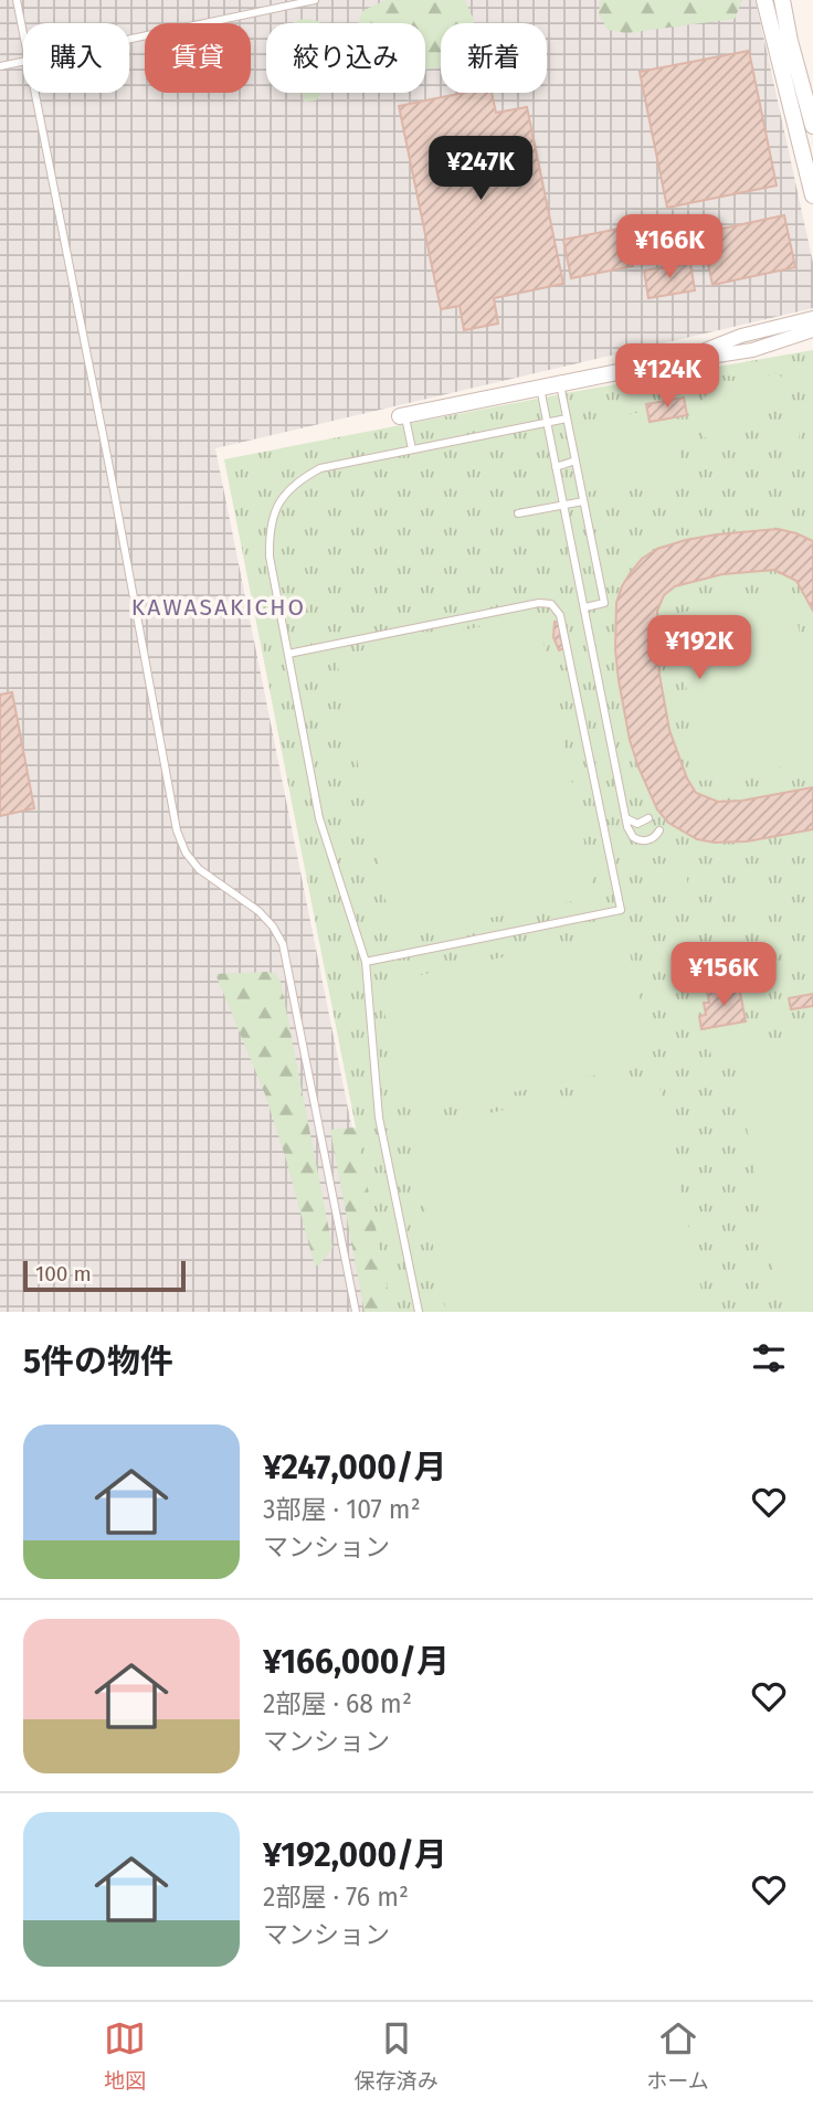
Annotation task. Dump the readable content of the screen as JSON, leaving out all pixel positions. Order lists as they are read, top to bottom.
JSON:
{
  "districts": ["KAWASAKICHO"],
  "scale_bar": "100 m",
  "page": {
    "chip": [
      "購入",
      "賃貸",
      "絞り込み",
      "新着"
    ],
    "price": [
      "¥247K",
      "¥166K",
      "¥124K",
      "¥192K",
      "¥156K"
    ],
    "scale": "100 m",
    "heading": "5件の物件",
    "list": [
      {
        "name": "¥247,000/月",
        "note": "3部屋 · 107 m² · マンション"
      },
      {
        "name": "¥166,000/月",
        "note": "2部屋 · 68 m² · マンション"
      },
      {
        "name": "¥192,000/月",
        "note": "2部屋 · 76 m² · マンション"
      }
    ],
    "tabs": ["地図", "保存済み", "ホーム"]
  }
}
